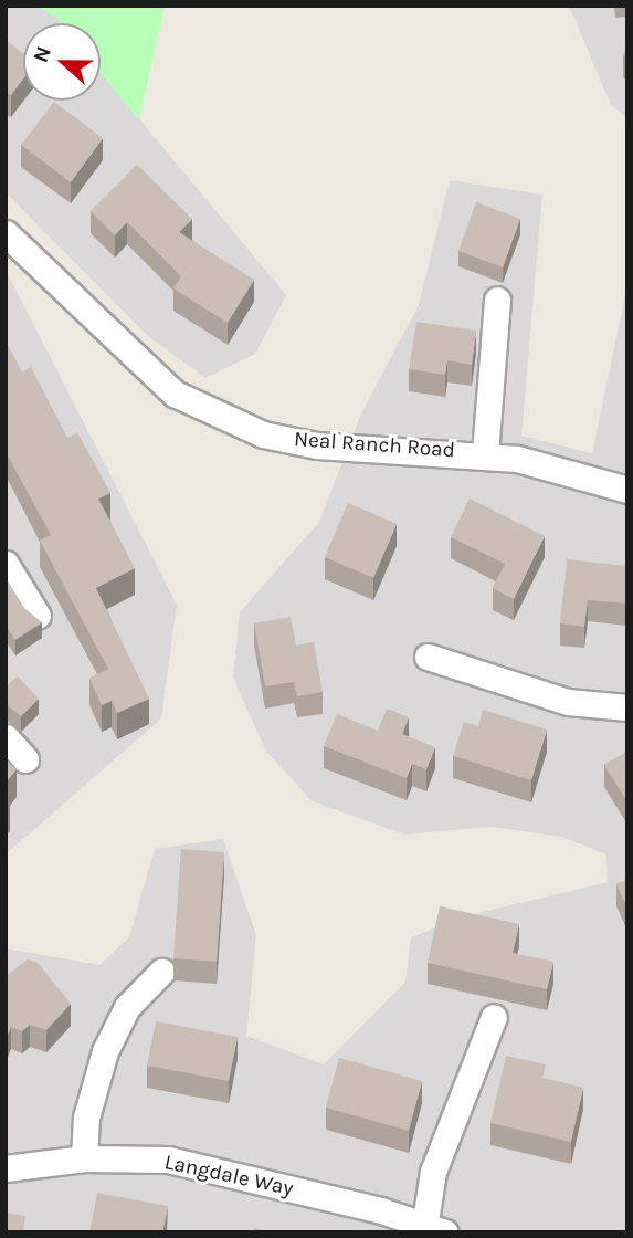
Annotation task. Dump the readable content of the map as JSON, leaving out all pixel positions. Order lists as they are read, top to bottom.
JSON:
{
  "streets": {
    "street": ["Neal Ranch Road", "Langdale Way"]
  },
  "north": "left"
}
